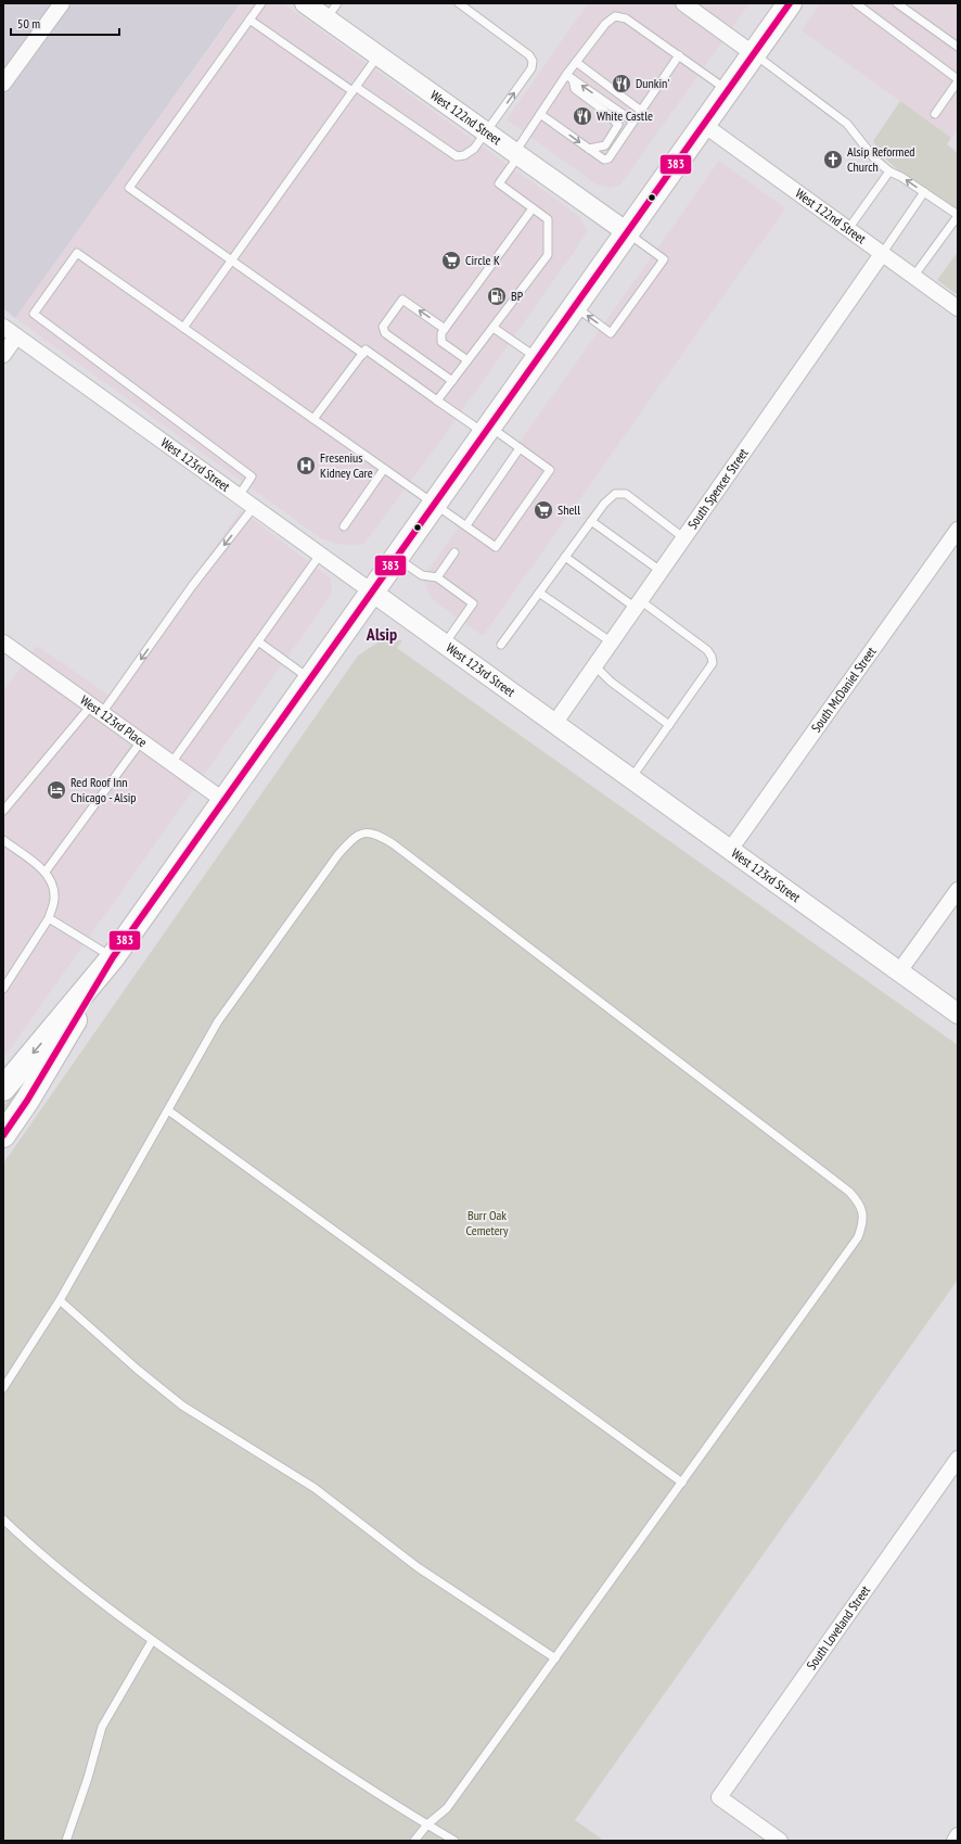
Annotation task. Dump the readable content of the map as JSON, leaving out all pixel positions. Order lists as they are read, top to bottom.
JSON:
{
  "streets": {
    "street": [
      "West 122nd Street",
      "West 123rd Street",
      "South Spencer Street",
      "South McDaniel Street",
      "West 123rd Place",
      "South Loveland Street"
    ]
  },
  "crossings": [
    ["West 122nd Street", "South Spencer Street"],
    ["West 123rd Street", "South Spencer Street"],
    ["West 123rd Street", "South McDaniel Street"]
  ],
  "districts": ["Alsip"],
  "parks": ["Burr Oak Cemetery"],
  "places": {
    "restaurant": ["Dunkin'", "White Castle"],
    "church": ["Alsip Reformed Church"],
    "supermarket": ["Circle K", "Shell"],
    "fuel station": ["BP"],
    "hospital": ["Fresenius Kidney Care"],
    "hotel": ["Red Roof Inn Chicago - Alsip"]
  },
  "lines": ["transit line 383"],
  "scale_bar": "50 m"
}
